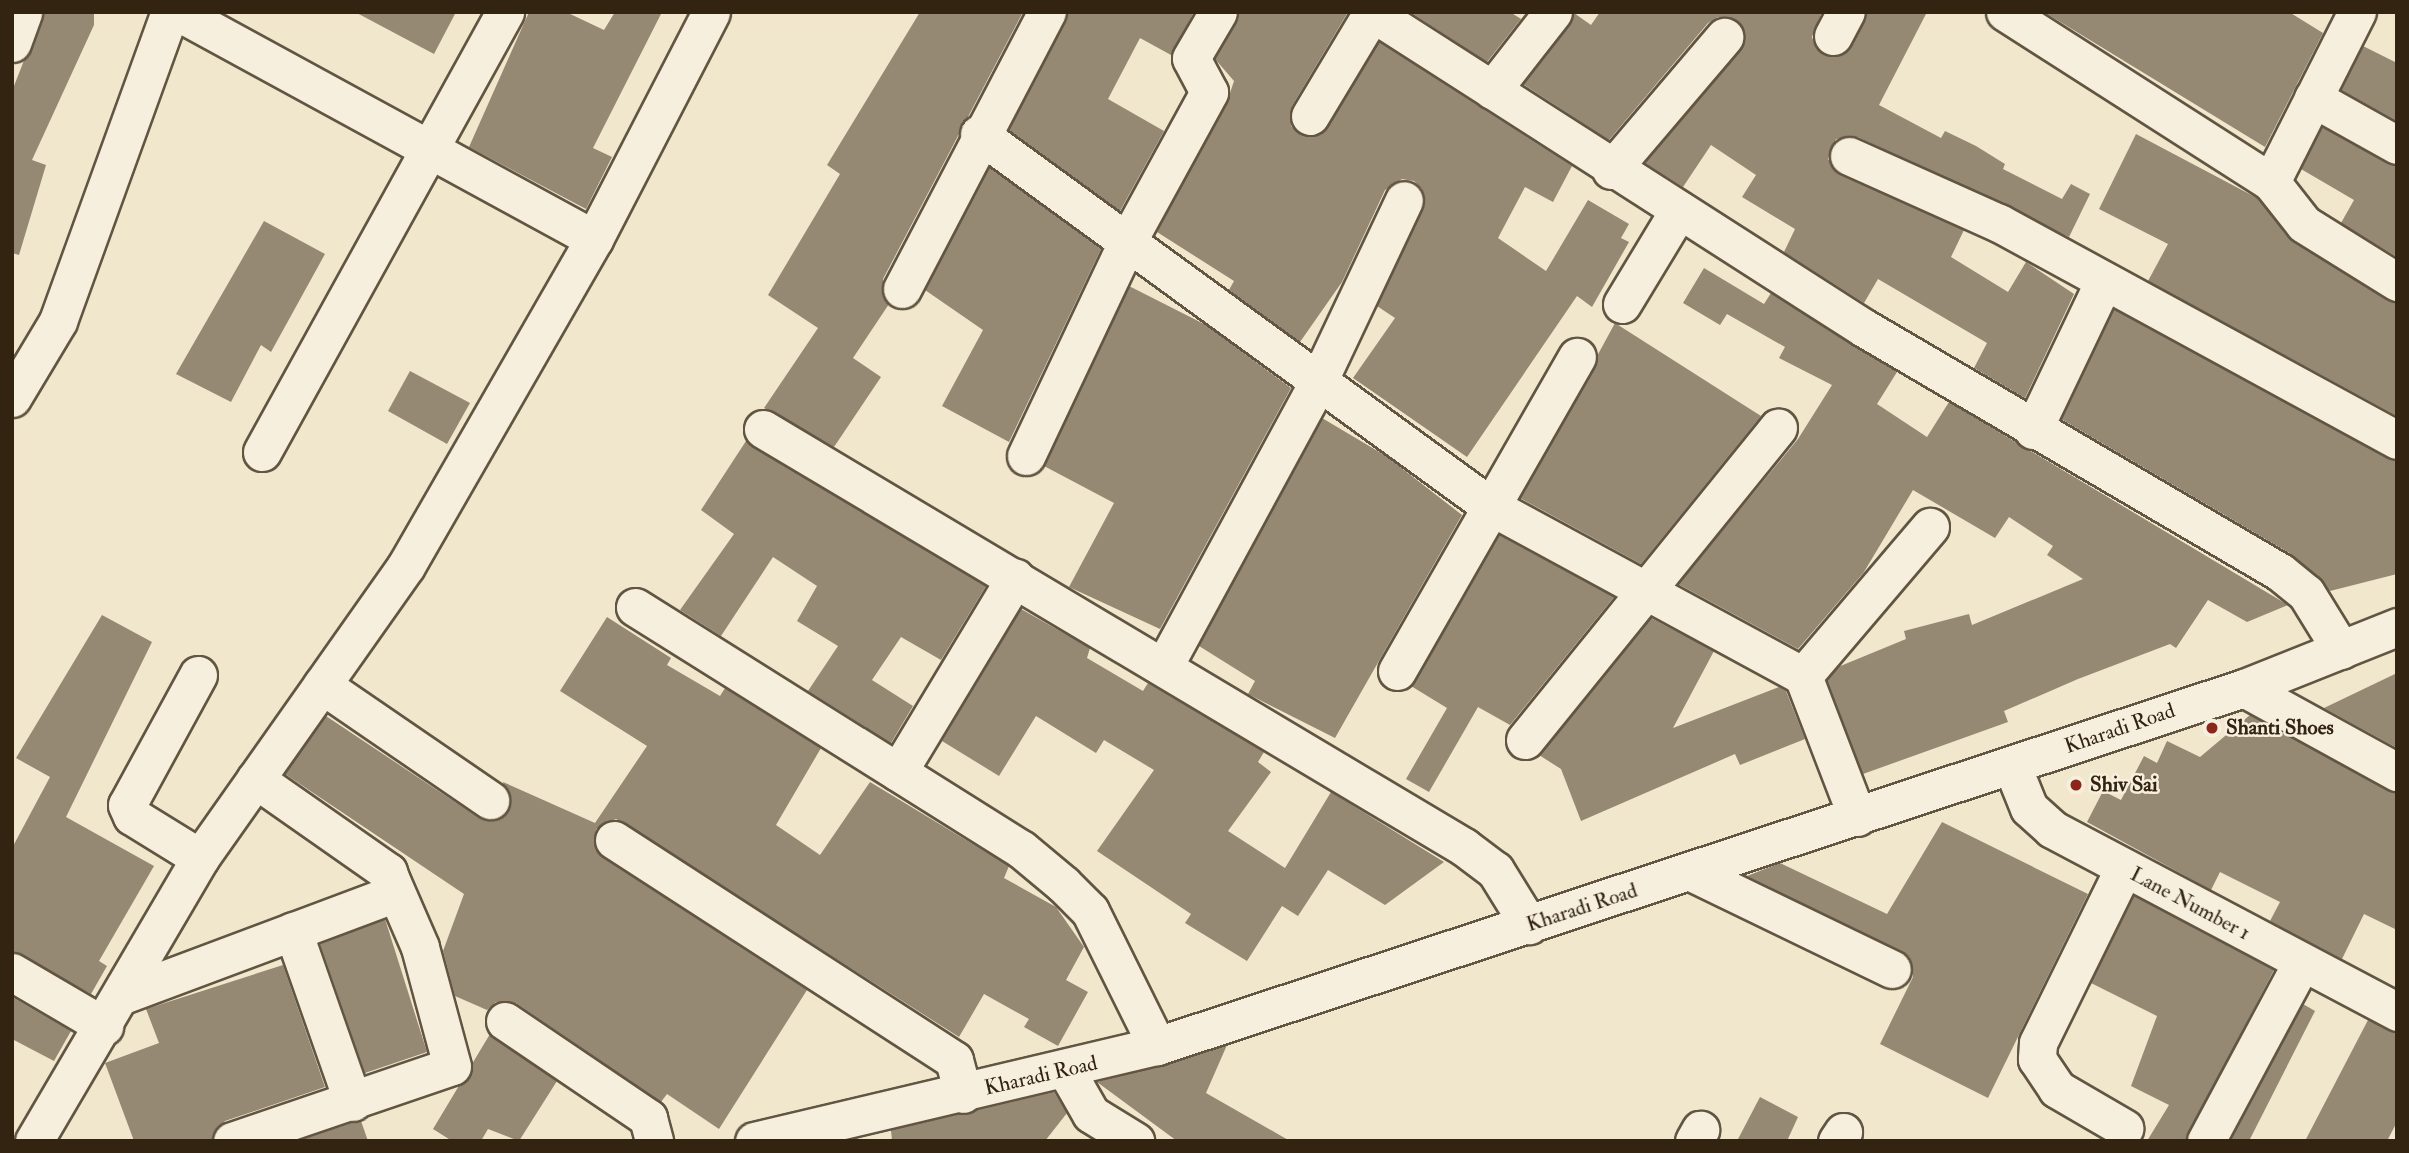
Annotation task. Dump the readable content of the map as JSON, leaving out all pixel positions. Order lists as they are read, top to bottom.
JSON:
{
  "streets": {
    "street": ["Kharadi Road", "Lane Number 1"]
  },
  "crossings": [
    ["Kharadi Road", "Lane Number 1"]
  ],
  "places": ["Shanti Shoes", "Shiv Sai"]
}
